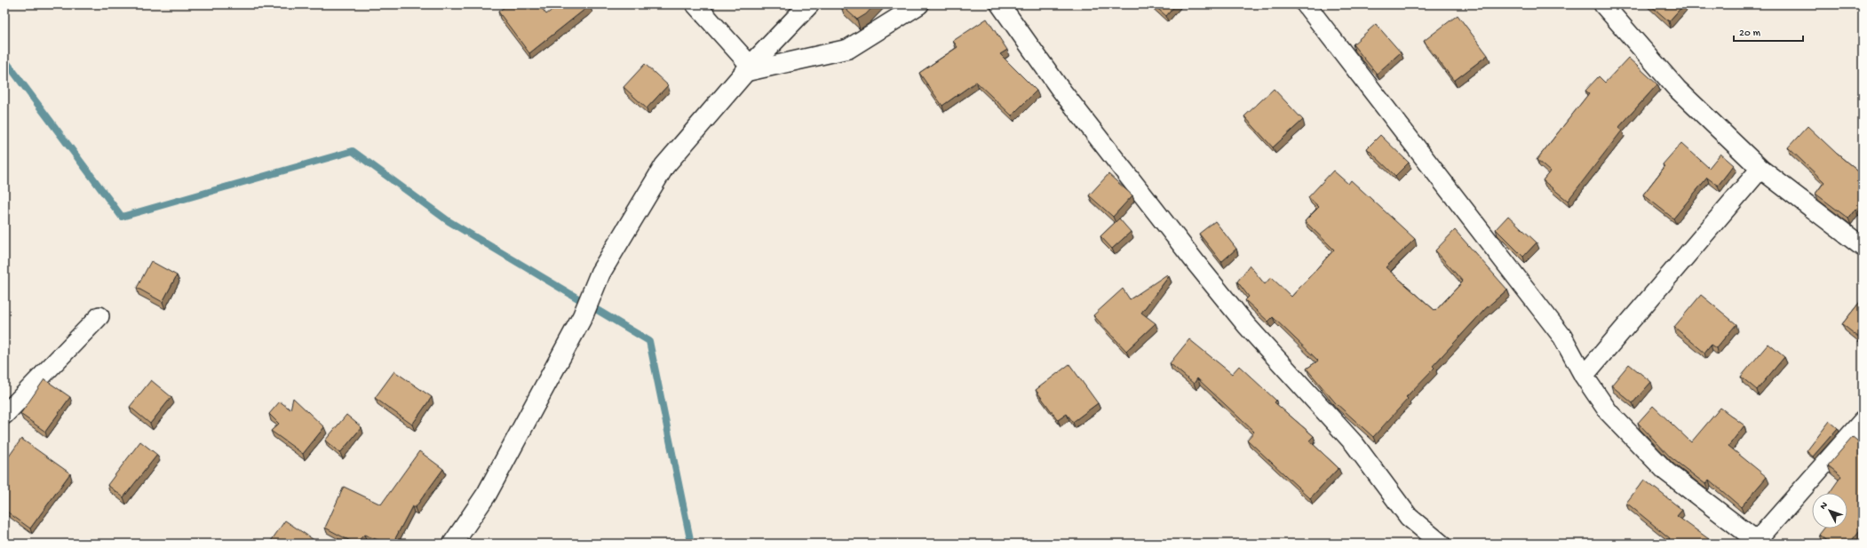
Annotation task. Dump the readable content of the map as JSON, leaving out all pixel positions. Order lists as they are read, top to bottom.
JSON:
{
  "scale_bar": "20 m",
  "north": "top left"
}
